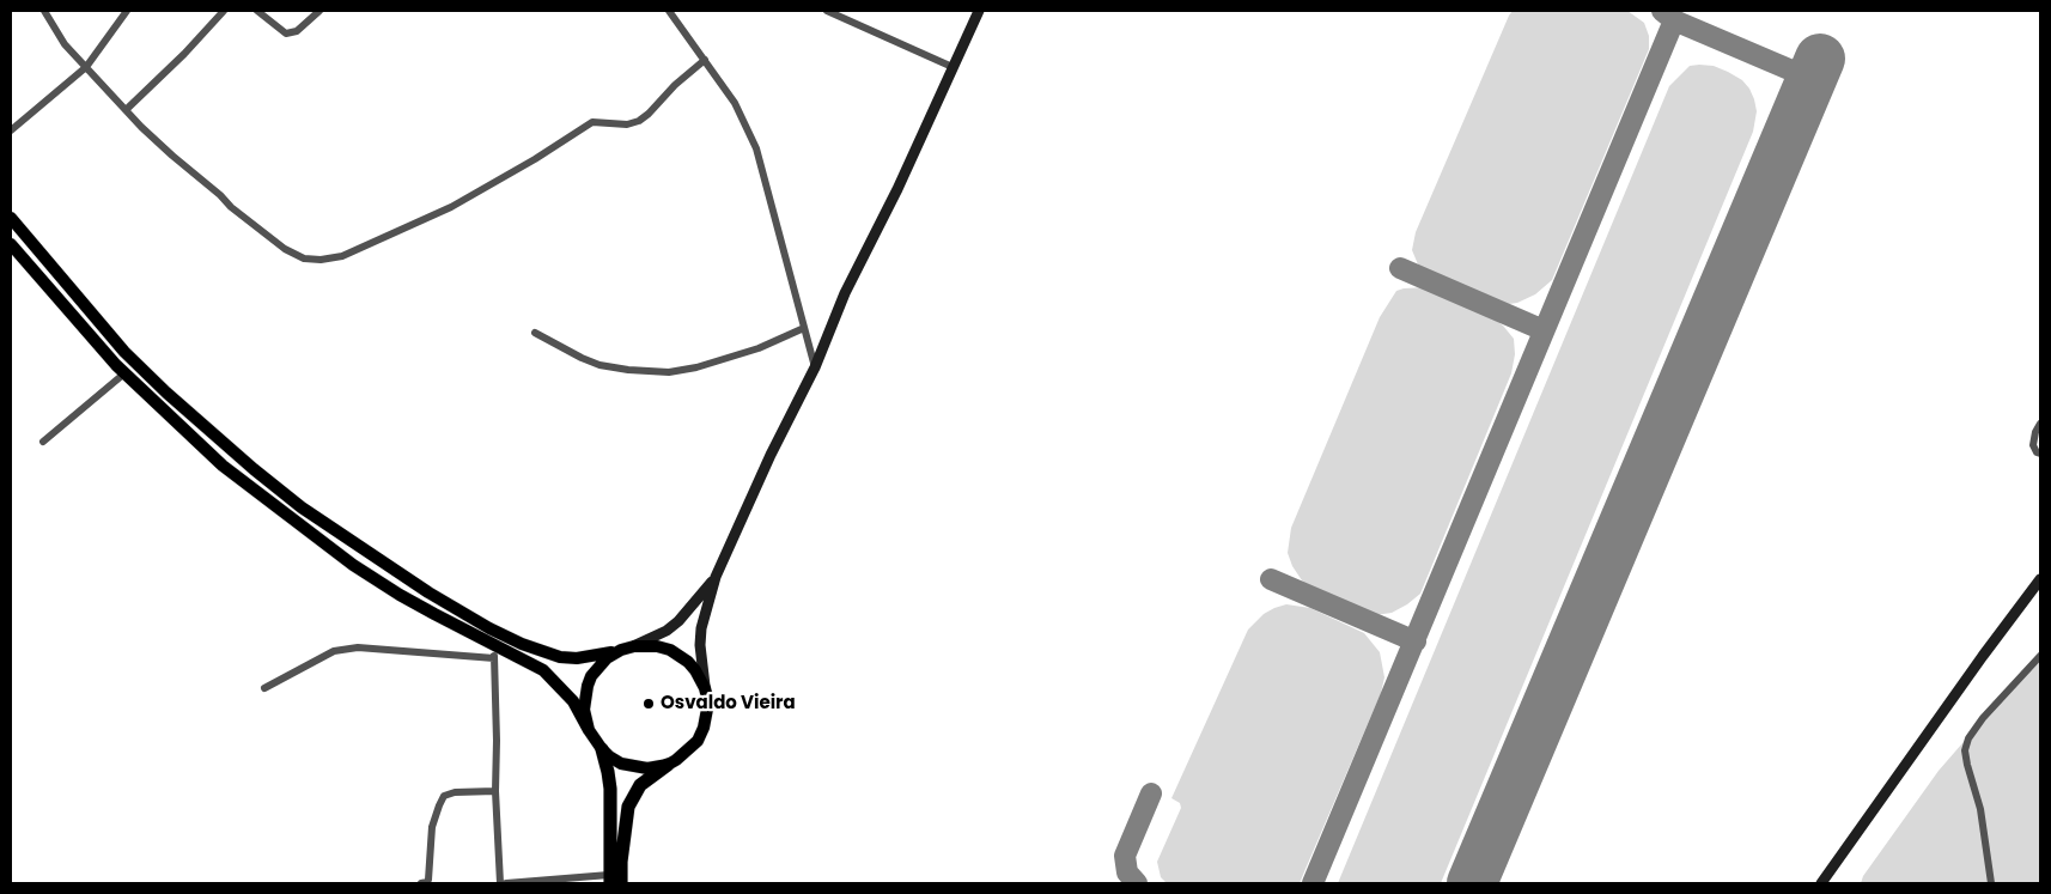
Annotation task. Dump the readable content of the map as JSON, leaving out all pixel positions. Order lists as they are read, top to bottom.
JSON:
{
  "places": ["Osvaldo Vieira"]
}
